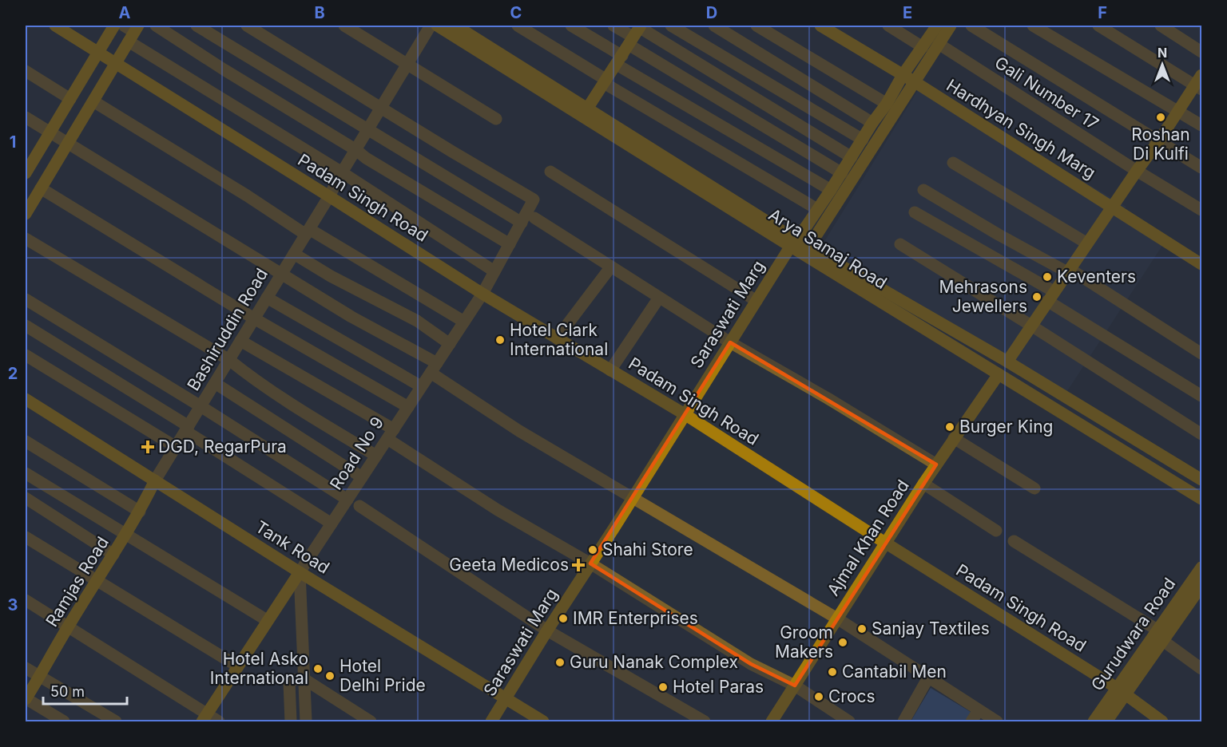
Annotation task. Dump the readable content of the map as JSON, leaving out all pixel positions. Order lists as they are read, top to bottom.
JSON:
{
  "streets": {
    "street": [
      "Gali Number 17",
      "Hardhyan Singh Marg",
      "Padam Singh Road",
      "Arya Samaj Road",
      "Saraswati Marg",
      "Bashiruddin Road",
      "Road No 9",
      "Ajmal Khan Road",
      "Tank Road",
      "Ramjas Road",
      "Gurudwara Road"
    ]
  },
  "crossings": [
    ["Hardhyan Singh Marg", "Saraswati Marg"],
    ["Padam Singh Road", "Saraswati Marg"],
    ["Padam Singh Road", "Bashiruddin Road"],
    ["Padam Singh Road", "Road No 9"],
    ["Padam Singh Road", "Ajmal Khan Road"],
    ["Padam Singh Road", "Gurudwara Road"],
    ["Arya Samaj Road", "Saraswati Marg"],
    ["Arya Samaj Road", "Ajmal Khan Road"],
    ["Saraswati Marg", "Tank Road"],
    ["Bashiruddin Road", "Road No 9"],
    ["Bashiruddin Road", "Tank Road"],
    ["Bashiruddin Road", "Ramjas Road"],
    ["Road No 9", "Tank Road"],
    ["Tank Road", "Ramjas Road"]
  ],
  "places": {
    "other": [
      "Roshan Di Kulfi",
      "Keventers",
      "Mehrasons Jewellers",
      "Hotel Clark International",
      "Burger King",
      "Shahi Store",
      "IMR Enterprises",
      "Sanjay Textiles",
      "Groom Makers",
      "Guru Nanak Complex",
      "Hotel Asko International",
      "Cantabil Men",
      "Hotel Delhi Pride",
      "Hotel Paras",
      "Crocs"
    ],
    "health": ["DGD, RegarPura", "Geeta Medicos"]
  },
  "scale_bar": "50 m",
  "north": "top",
  "grid": {
    "columns": [
      "A",
      "B",
      "C",
      "D",
      "E",
      "F"
    ],
    "rows": ["1", "2", "3"]
  }
}
